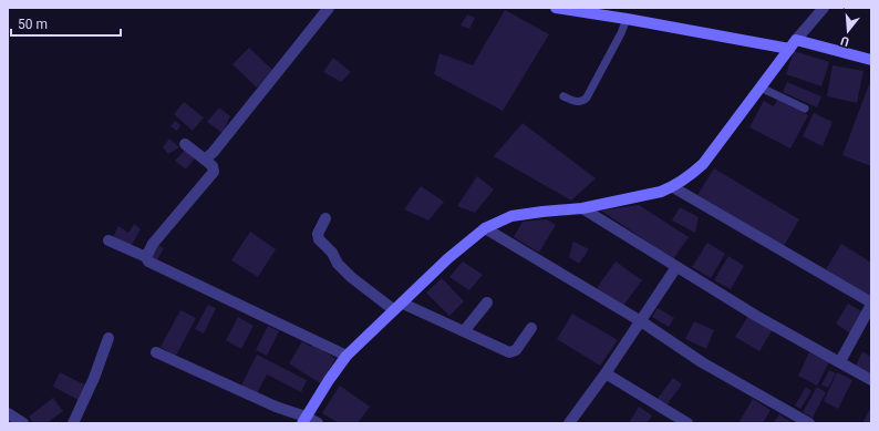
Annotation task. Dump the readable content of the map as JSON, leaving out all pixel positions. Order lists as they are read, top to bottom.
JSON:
{
  "scale_bar": "50 m",
  "north": "bottom"
}
